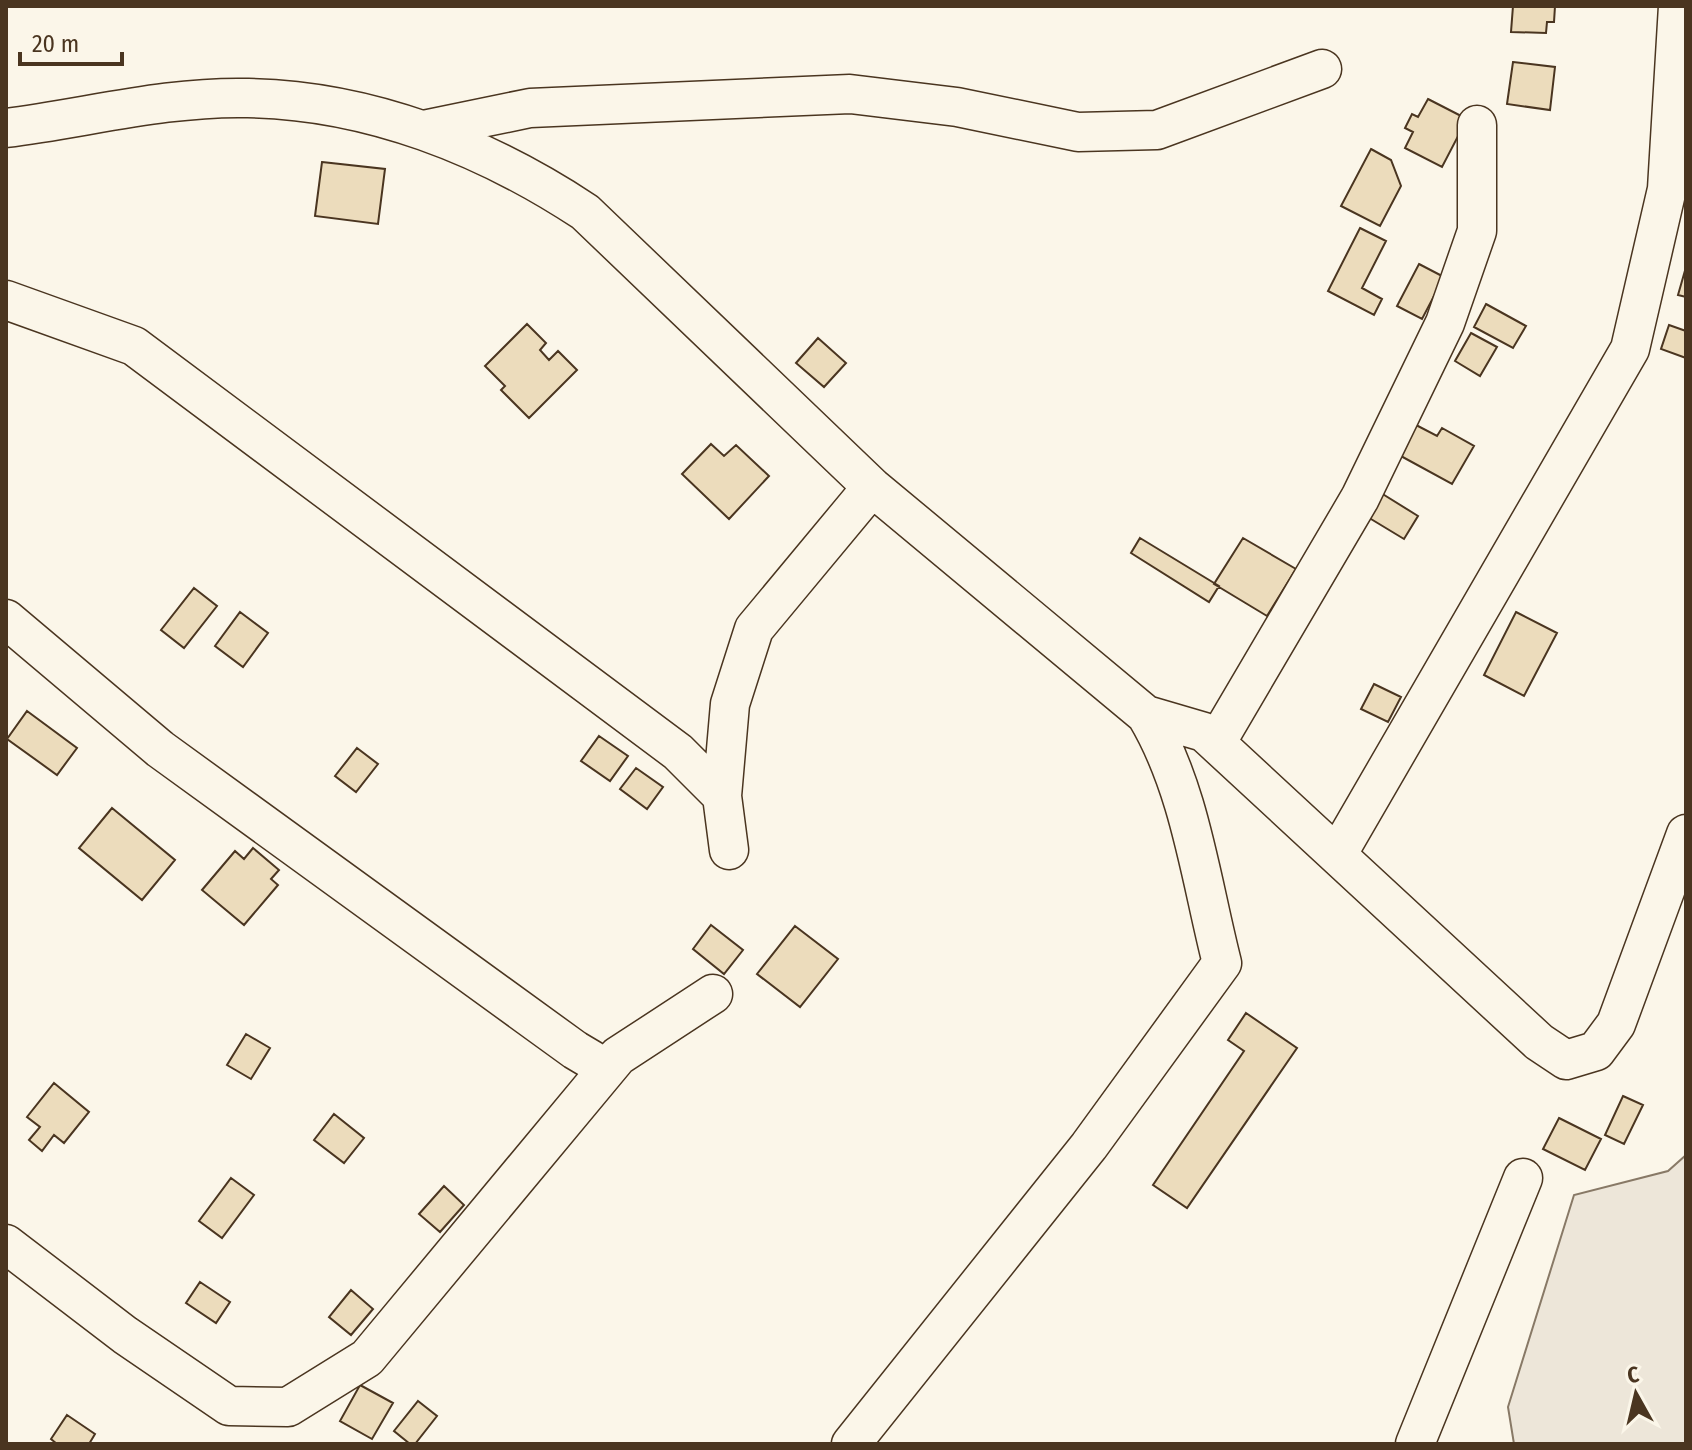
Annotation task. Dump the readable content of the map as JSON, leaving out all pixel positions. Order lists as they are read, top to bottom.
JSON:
{
  "scale_bar": "20 m",
  "north": "top"
}
